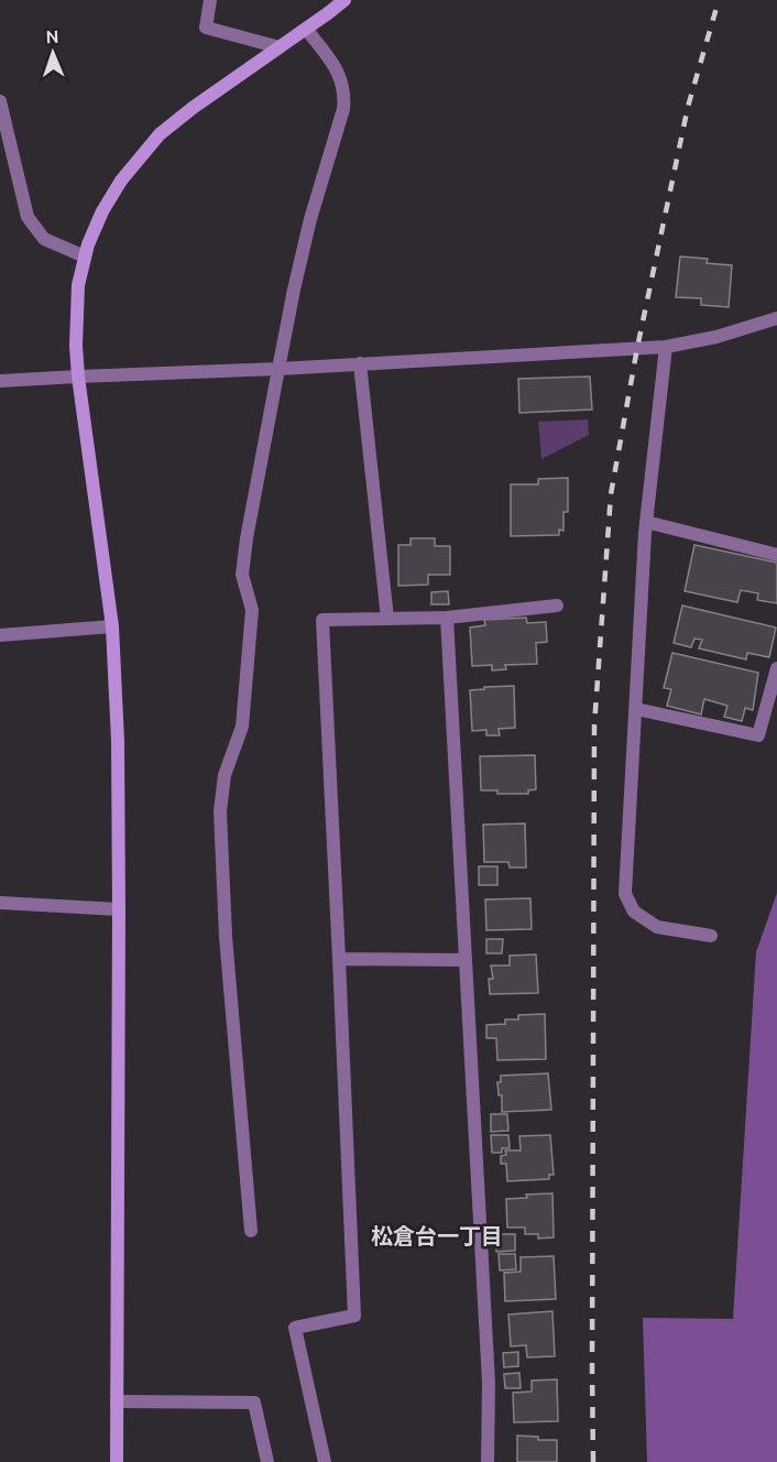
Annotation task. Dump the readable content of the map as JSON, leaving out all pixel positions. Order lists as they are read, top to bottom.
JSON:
{
  "districts": ["松倉台一丁目"],
  "north": "top"
}
